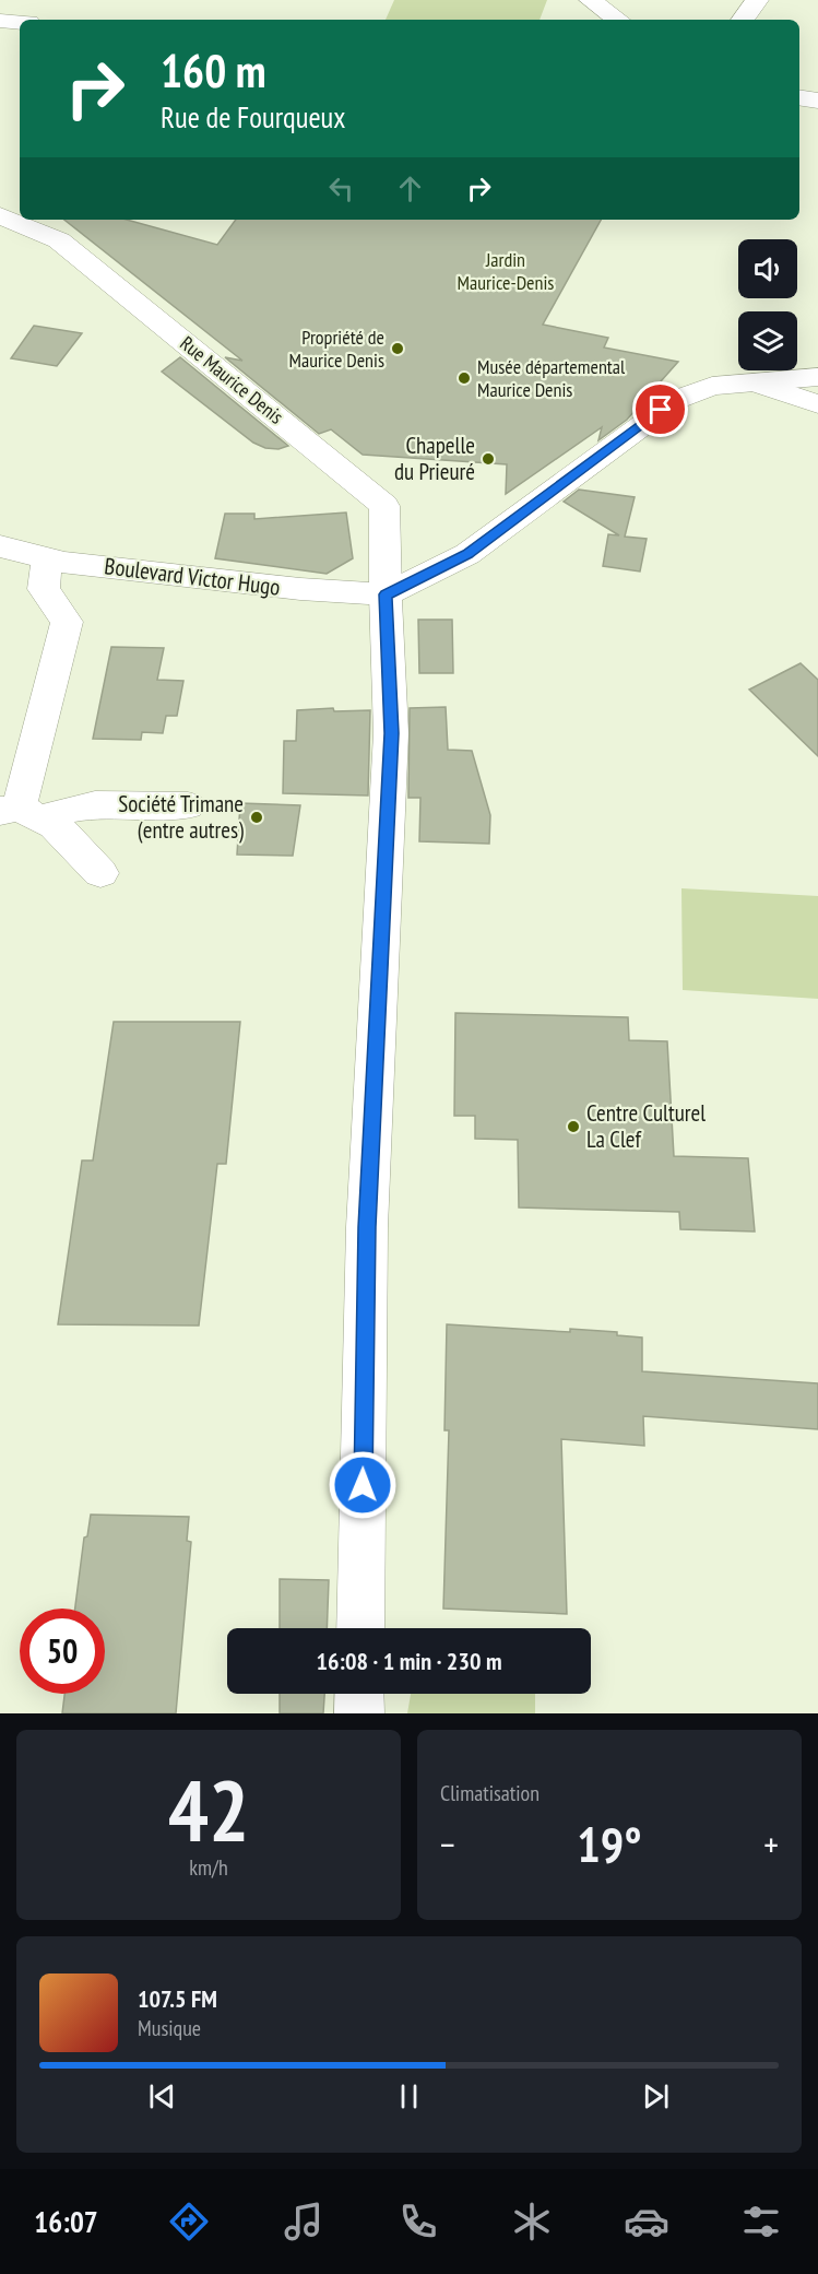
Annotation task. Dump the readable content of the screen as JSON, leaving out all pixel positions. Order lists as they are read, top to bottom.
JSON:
{
  "streets": {
    "main road": ["Rue Maurice Denis", "Boulevard Victor Hugo"]
  },
  "crossings": [
    ["Rue Maurice Denis", "Boulevard Victor Hugo"]
  ],
  "parks": ["Jardin Maurice-Denis"],
  "places": [
    "Propriété de Maurice Denis",
    "Musée départemental Maurice Denis",
    "Chapelle du Prieuré",
    "Société Trimane (entre autres)",
    "Centre Culturel La Clef"
  ],
  "page": {
    "turn": ["160 m", "Rue de Fourqueux"],
    "limit": "50",
    "trip": "16:08 · 1 min · 230 m",
    "tile": [
      ["42", "km/h"],
      "Climatisation"
    ],
    "heat": ["−", "19°", "+"],
    "song": ["107.5 FM", "Musique"],
    "tabs": "16:07"
  }
}
